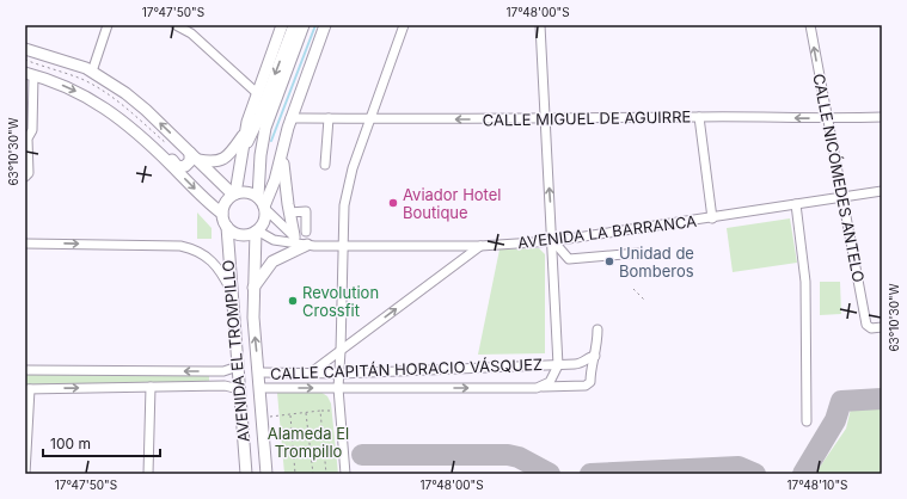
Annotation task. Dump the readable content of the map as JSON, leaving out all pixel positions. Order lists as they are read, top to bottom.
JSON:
{
  "streets": {
    "main road": ["AVENIDA EL TROMPILLO"],
    "street": [
      "CALLE MIGUEL DE AGUIRRE",
      "CALLE NICÓMEDES ANTELO",
      "AVENIDA LA BARRANCA",
      "CALLE CAPITÁN HORACIO VÁSQUEZ"
    ]
  },
  "crossings": [
    ["CALLE MIGUEL DE AGUIRRE", "CALLE NICÓMEDES ANTELO"],
    ["CALLE NICÓMEDES ANTELO", "AVENIDA LA BARRANCA"],
    ["AVENIDA LA BARRANCA", "AVENIDA EL TROMPILLO"],
    ["AVENIDA EL TROMPILLO", "CALLE CAPITÁN HORACIO VÁSQUEZ"]
  ],
  "one_way": ["CALLE MIGUEL DE AGUIRRE"],
  "parks": ["Alameda El Trompillo"],
  "places": ["Aviador Hotel Boutique", "Unidad de Bomberos", "Revolution Crossfit"],
  "scale_bar": "100 m",
  "coordinates": [
    "17°47'50\"S",
    "17°48'00\"S",
    "63°10'30\"W",
    "17°48'10\"S"
  ]
}
